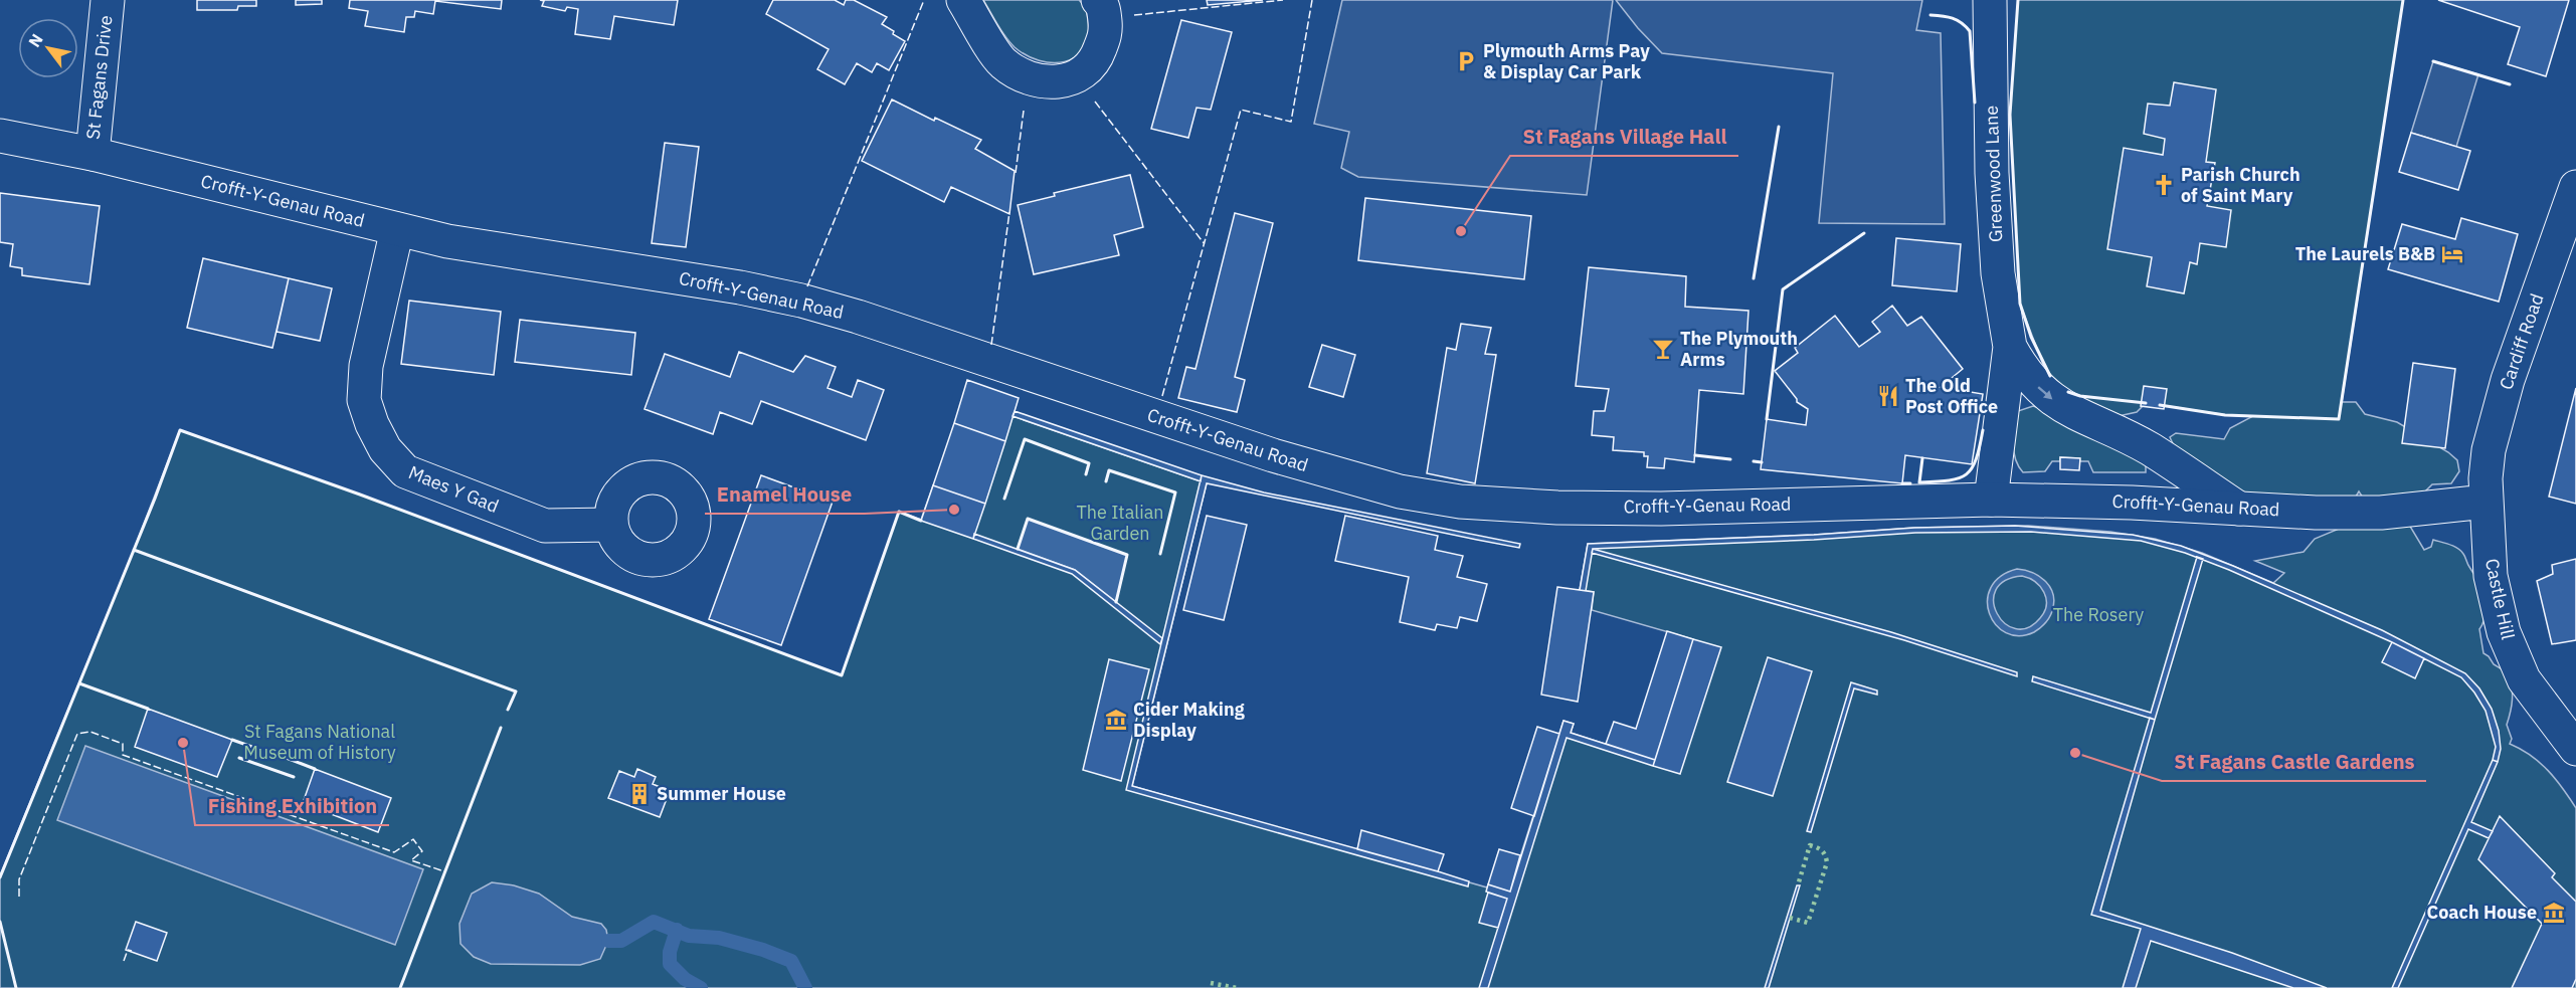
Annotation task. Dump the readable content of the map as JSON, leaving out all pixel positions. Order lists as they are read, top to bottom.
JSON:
{
  "streets": {
    "street": [
      "St Fagans Drive",
      "Greenwood Lane",
      "Crofft-Y-Genau Road",
      "Cardiff Road",
      "Maes Y Gad",
      "Castle Hill"
    ]
  },
  "crossings": [
    ["St Fagans Drive", "Crofft-Y-Genau Road"],
    ["Greenwood Lane", "Crofft-Y-Genau Road"],
    ["Crofft-Y-Genau Road", "Cardiff Road"],
    ["Crofft-Y-Genau Road", "Maes Y Gad"],
    ["Crofft-Y-Genau Road", "Castle Hill"],
    ["Cardiff Road", "Castle Hill"]
  ],
  "one_way": ["Greenwood Lane"],
  "parks": ["The Italian Garden", "The Rosery", "St Fagans National Museum of History"],
  "places": {
    "parking": ["Plymouth Arms Pay & Display Car Park"],
    "church": ["Parish Church of Saint Mary"],
    "other": [
      "St Fagans Village Hall",
      "Enamel House",
      "Fishing Exhibition",
      "St Fagans Castle Gardens"
    ],
    "hotel": ["The Laurels B&B"],
    "bar": ["The Plymouth Arms"],
    "restaurant": ["The Old Post Office"],
    "museum": ["Cider Making Display", "Coach House"],
    "building": ["Summer House"]
  },
  "north": "top left"
}
